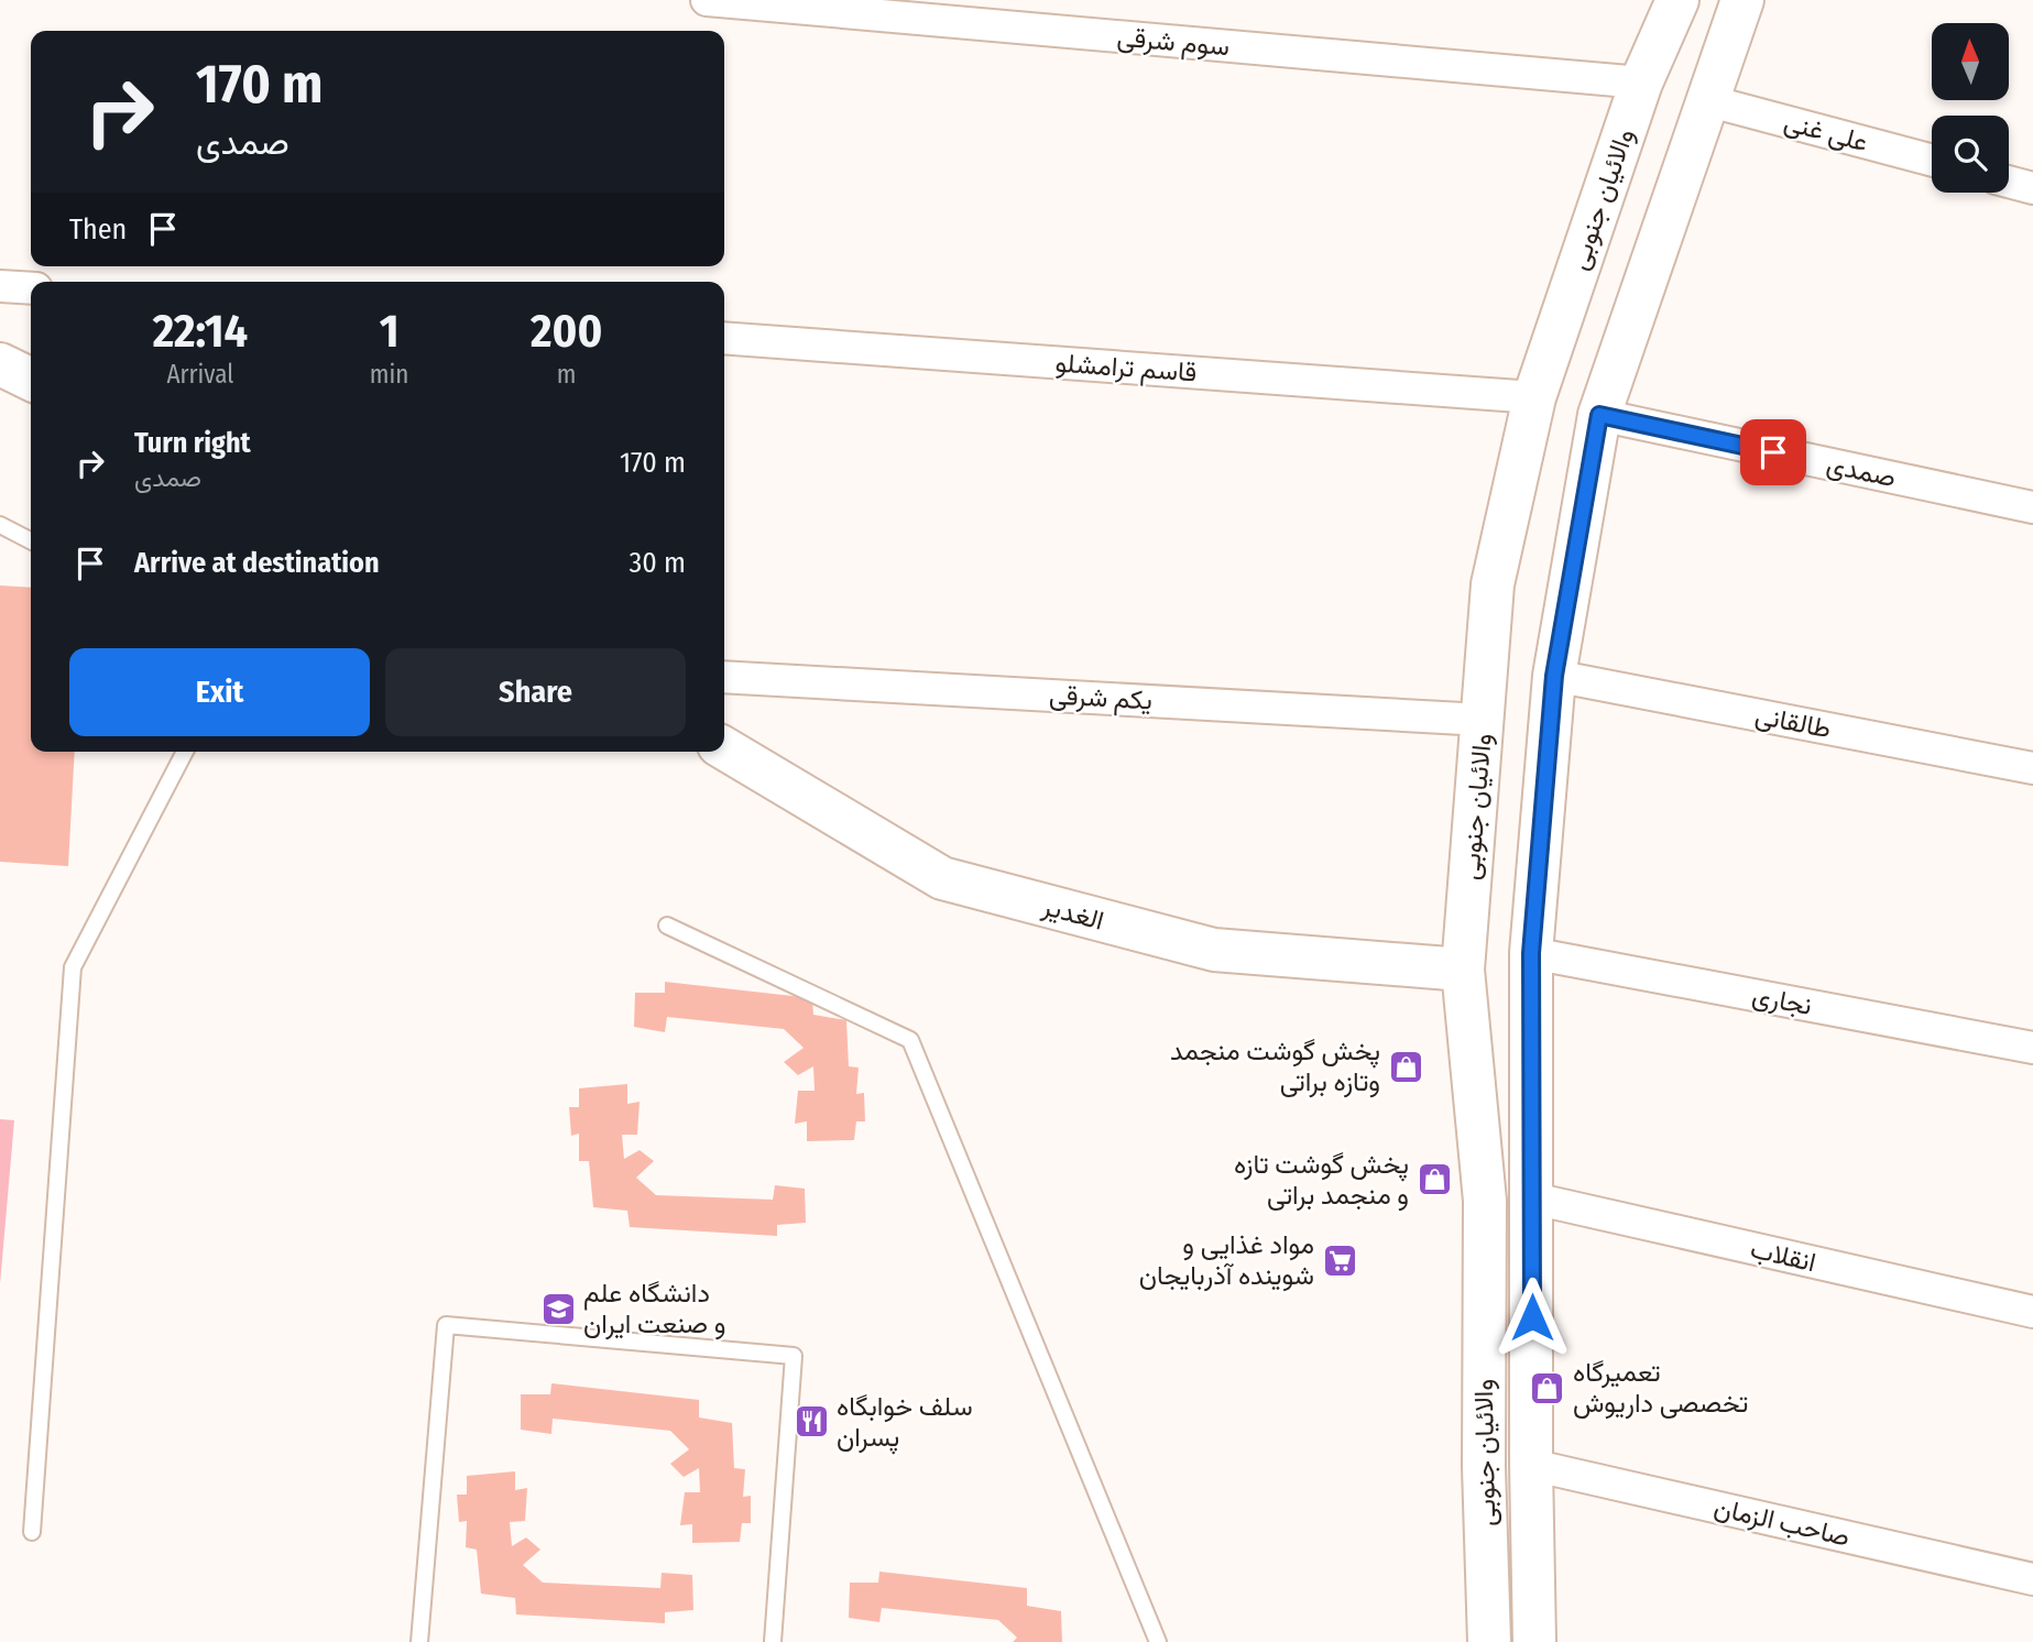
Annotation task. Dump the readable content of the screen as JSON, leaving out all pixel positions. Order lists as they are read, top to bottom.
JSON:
{
  "streets": {
    "main road": ["والائیان جنوبی", "الغدیر"],
    "street": [
      "سوم شرقی",
      "علی غنی",
      "قاسم ترامشلو",
      "صمدی",
      "یکم شرقی",
      "طالقانی",
      "نجاری",
      "انقلاب",
      "صاحب الزمان"
    ]
  },
  "crossings": [
    ["سوم شرقی", "والائیان جنوبی"],
    ["علی غنی", "والائیان جنوبی"],
    ["والائیان جنوبی", "قاسم ترامشلو"],
    ["والائیان جنوبی", "صمدی"],
    ["والائیان جنوبی", "یکم شرقی"],
    ["والائیان جنوبی", "طالقانی"],
    ["والائیان جنوبی", "الغدیر"],
    ["والائیان جنوبی", "نجاری"],
    ["والائیان جنوبی", "انقلاب"],
    ["والائیان جنوبی", "صاحب الزمان"],
    ["الغدیر", "نجاری"]
  ],
  "places": {
    "shop": ["پخش گوشت منجمد وتازه براتی", "پخش گوشت تازه و منجمد براتی", "تعمیرگاه تخصصی داریوش"],
    "supermarket": ["مواد غذایی و شوینده آذربایجان"],
    "school or university": ["دانشگاه علم و صنعت ایران"],
    "restaurant": ["سلف خوابگاه پسران"]
  },
  "north": "top",
  "page": {
    "turn": ["170 m", "صمدی"],
    "then": "Then",
    "eta": [
      "22:14",
      "Arrival",
      "1",
      "min",
      "200",
      "m"
    ],
    "list": [
      {
        "name": "Turn right",
        "note": "صمدی",
        "value": "170 m"
      },
      {
        "name": "Arrive at destination",
        "value": "30 m"
      }
    ],
    "buttons": ["Exit", "Share"]
  }
}
